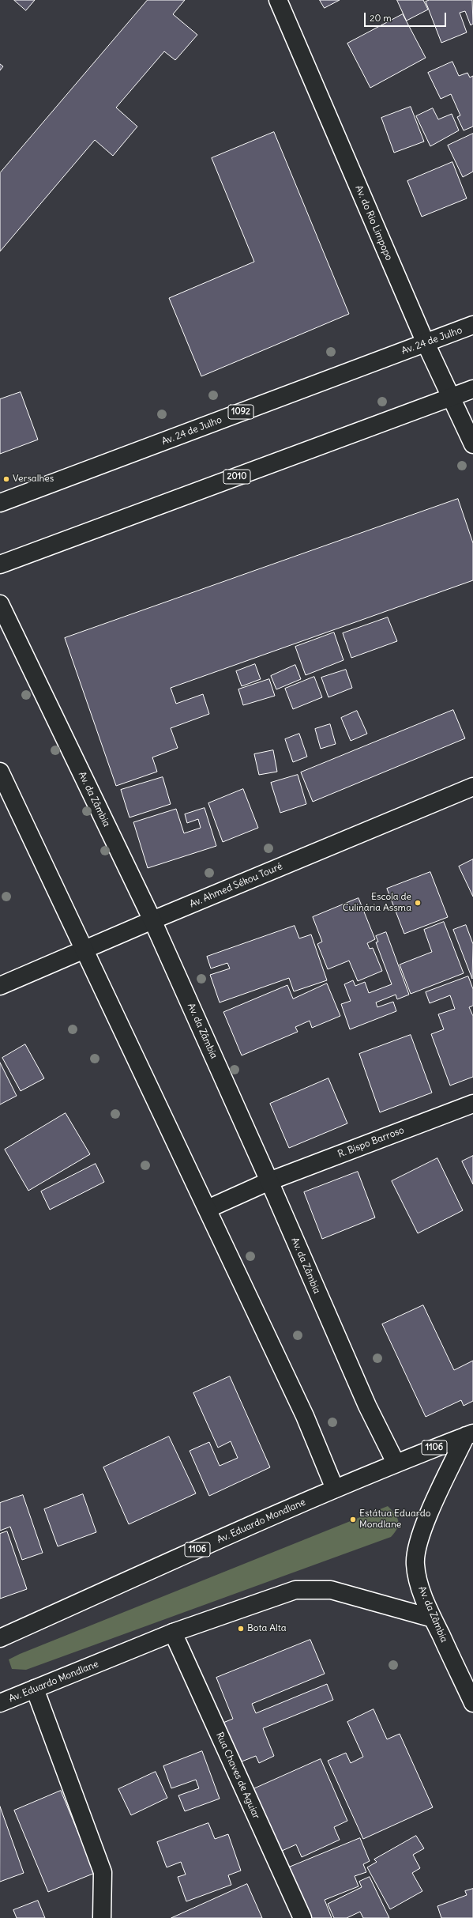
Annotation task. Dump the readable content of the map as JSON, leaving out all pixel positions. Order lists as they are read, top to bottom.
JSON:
{
  "streets": {
    "street": [
      "Av. do Rio Limpopo",
      "Av. 24 de Julho",
      "1092",
      "2010",
      "Av. da Zâmbia",
      "Av. Ahmed Sékou Touré",
      "R. Bispo Barroso",
      "1106",
      "Av. Eduardo Mondlane",
      "Rua Chaves de Aguiar"
    ]
  },
  "crossings": [
    ["Av. do Rio Limpopo", "Av. 24 de Julho"],
    ["Av. do Rio Limpopo", "2010"],
    ["Av. da Zâmbia", "Av. Ahmed Sékou Touré"],
    ["Av. da Zâmbia", "R. Bispo Barroso"],
    ["Av. da Zâmbia", "Av. Eduardo Mondlane"],
    ["Av. Eduardo Mondlane", "Rua Chaves de Aguiar"]
  ],
  "places": [
    "Versalhes",
    "Escola de Culinária Assma",
    "Estátua Eduardo Mondlane",
    "Bota Alta"
  ],
  "scale_bar": "20 m"
}
